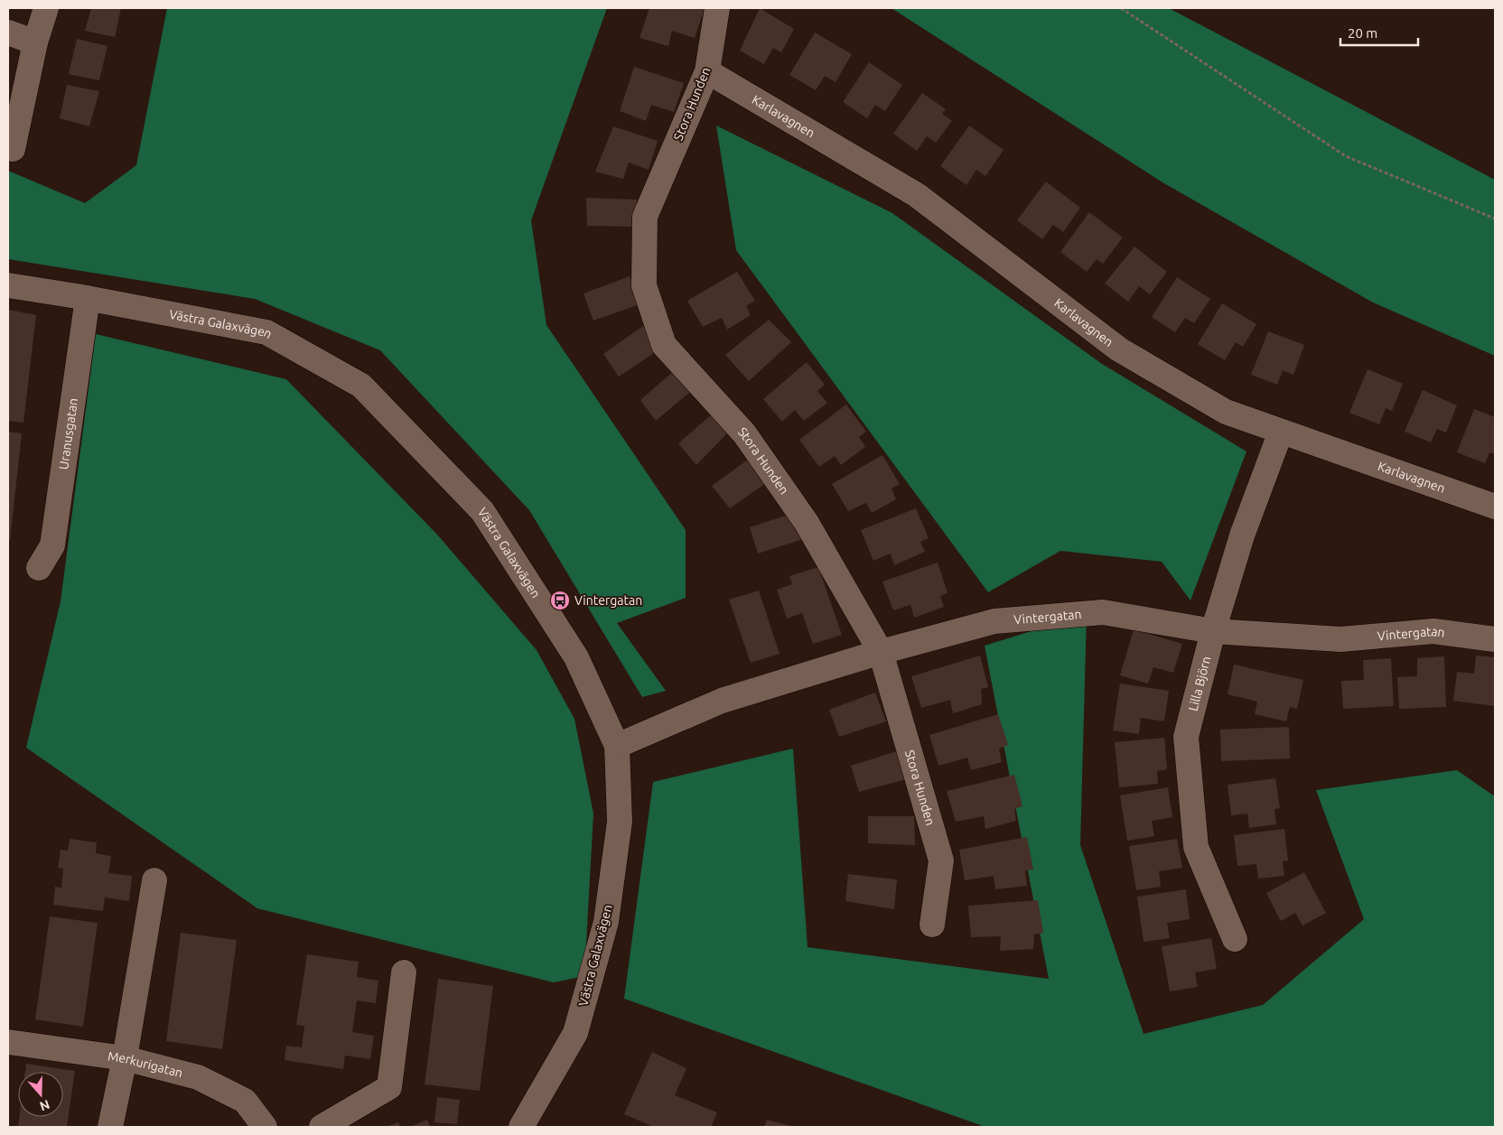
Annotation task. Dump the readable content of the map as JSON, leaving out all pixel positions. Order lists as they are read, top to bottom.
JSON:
{
  "streets": {
    "street": [
      "Stora Hunden",
      "Karlavagnen",
      "Västra Galaxvägen",
      "Uranusgatan",
      "Vintergatan",
      "Lilla Björn",
      "Merkurigatan"
    ]
  },
  "crossings": [
    ["Stora Hunden", "Karlavagnen"],
    ["Stora Hunden", "Vintergatan"],
    ["Karlavagnen", "Lilla Björn"],
    ["Västra Galaxvägen", "Uranusgatan"],
    ["Västra Galaxvägen", "Vintergatan"],
    ["Vintergatan", "Lilla Björn"]
  ],
  "places": {
    "bus stop": ["Vintergatan"]
  },
  "scale_bar": "20 m",
  "north": "bottom"
}
